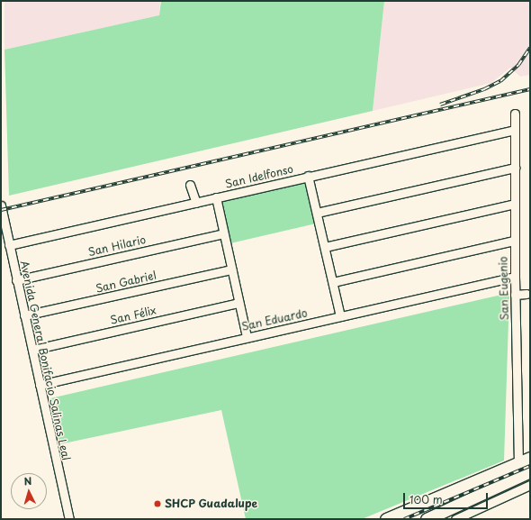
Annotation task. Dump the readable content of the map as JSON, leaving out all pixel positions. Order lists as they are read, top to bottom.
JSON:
{
  "streets": {
    "street": [
      "San Idelfonso",
      "San Hilario",
      "San Gabriel",
      "San Eugenio",
      "San Félix",
      "San Eduardo",
      "Avenida General Bonifacio Salinas Leal"
    ]
  },
  "crossings": [
    ["San Idelfonso", "San Eugenio"],
    ["San Idelfonso", "Avenida General Bonifacio Salinas Leal"],
    ["San Hilario", "Avenida General Bonifacio Salinas Leal"],
    ["San Gabriel", "Avenida General Bonifacio Salinas Leal"],
    ["San Eugenio", "San Eduardo"],
    ["San Félix", "Avenida General Bonifacio Salinas Leal"],
    ["San Eduardo", "Avenida General Bonifacio Salinas Leal"]
  ],
  "places": ["SHCP Guadalupe"],
  "scale_bar": "100 m",
  "north": "top"
}
